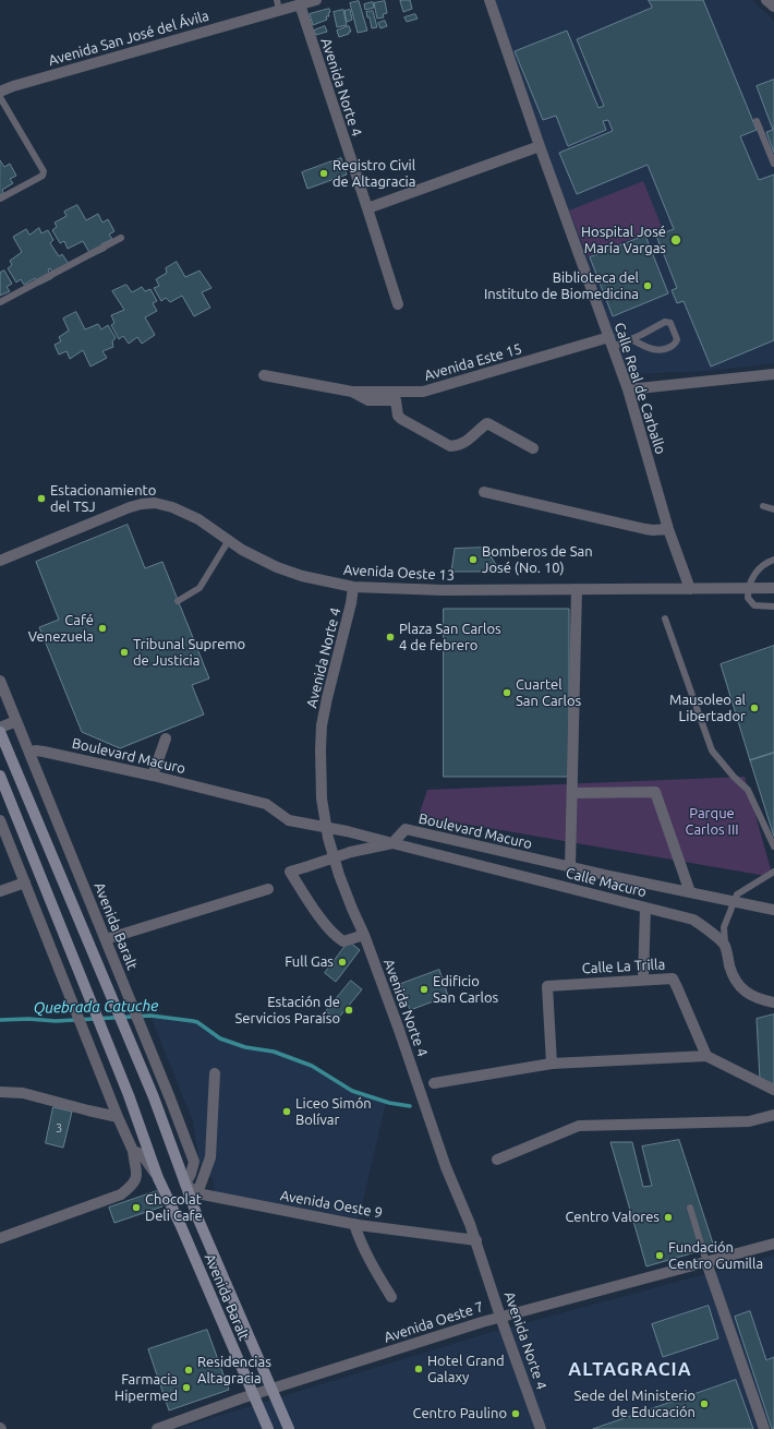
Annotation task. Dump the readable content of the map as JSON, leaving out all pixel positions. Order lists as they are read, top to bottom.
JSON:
{
  "streets": {
    "main road": ["Avenida Baralt"],
    "street": [
      "Avenida San José del Ávila",
      "Avenida Norte 4",
      "Avenida Este 15",
      "Calle Real de Carballo",
      "Avenida Oeste 13",
      "Boulevard Macuro",
      "Calle Macuro",
      "Calle La Trilla",
      "Avenida Oeste 9",
      "Avenida Oeste 7"
    ]
  },
  "crossings": [
    ["Avenida San José del Ávila", "Avenida Norte 4"],
    ["Avenida Norte 4", "Avenida Oeste 13"],
    ["Avenida Norte 4", "Avenida Oeste 9"],
    ["Avenida Norte 4", "Avenida Oeste 7"],
    ["Avenida Este 15", "Calle Real de Carballo"],
    ["Calle Real de Carballo", "Avenida Oeste 13"],
    ["Boulevard Macuro", "Calle Macuro"],
    ["Boulevard Macuro", "Avenida Baralt"],
    ["Avenida Baralt", "Avenida Oeste 9"],
    ["Avenida Baralt", "Avenida Oeste 7"]
  ],
  "districts": ["ALTAGRACIA"],
  "water": ["Quebrada Catuche"],
  "parks": ["Parque Carlos III"],
  "places": [
    "Registro Civil de Altagracia",
    "Hospital José María Vargas",
    "Biblioteca del Instituto de Biomedicina",
    "Estacionamiento del TSJ",
    "Bomberos de San José (No. 10)",
    "Café Venezuela",
    "Plaza San Carlos 4 de febrero",
    "Tribunal Supremo de Justicia",
    "Cuartel San Carlos",
    "Mausoleo al Libertador",
    "Full Gas",
    "Edificio San Carlos",
    "Estación de Servicios Paraíso",
    "Liceo Simón Bolívar",
    "Chocolat Deli Cafe",
    "Centro Valores",
    "Fundación Centro Gumilla",
    "Hotel Grand Galaxy",
    "Residencias Altagracia",
    "Farmacia Hipermed",
    "Sede del Ministerio de Educación",
    "Centro Paulino"
  ],
  "house_numbers": ["3"]
}
